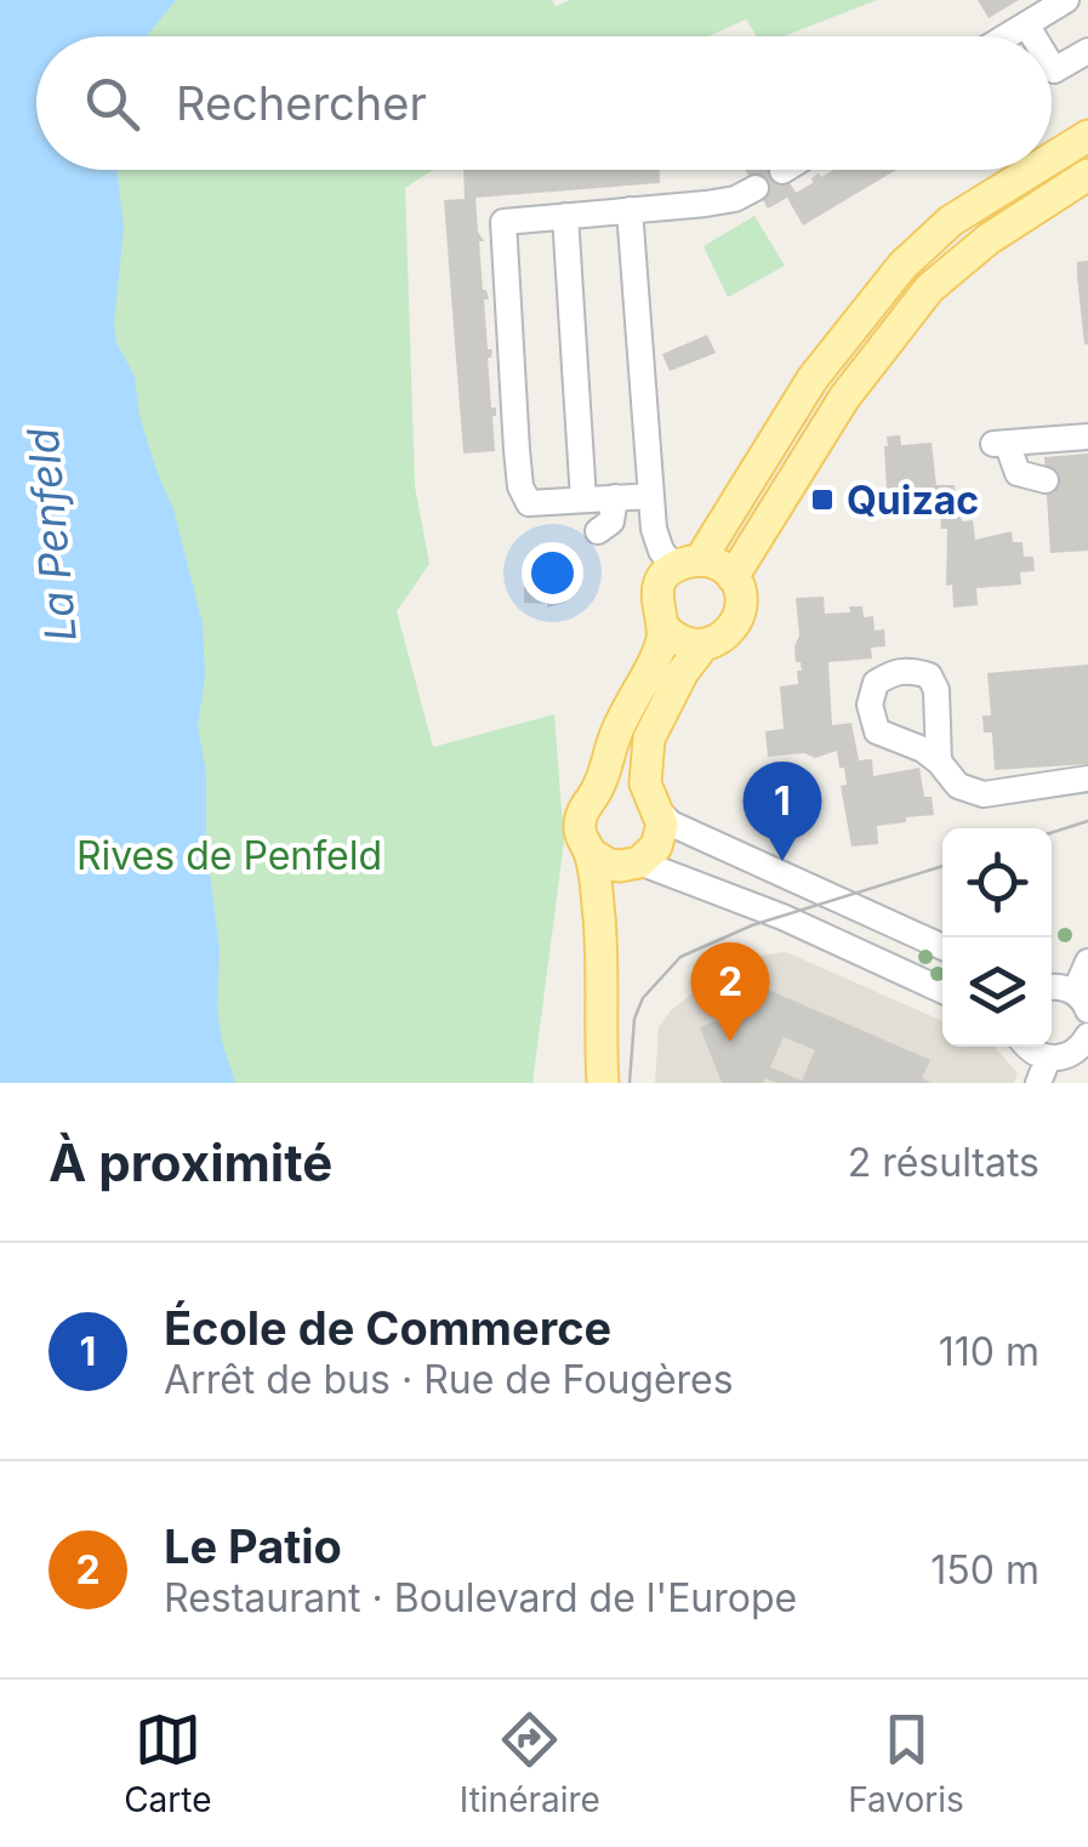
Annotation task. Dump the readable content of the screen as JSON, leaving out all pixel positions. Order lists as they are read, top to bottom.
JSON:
{
  "water": ["La Penfeld"],
  "parks": ["Rives de Penfeld"],
  "places": {
    "transit": ["Quizac"]
  },
  "page": {
    "search": "Rechercher",
    "pins": ["1", "2"],
    "heading": ["À proximité", "2 résultats"],
    "list": [
      {
        "mark": "1",
        "name": "École de Commerce",
        "note": "Arrêt de bus · Rue de Fougères",
        "value": "110 m"
      },
      {
        "mark": "2",
        "name": "Le Patio",
        "note": "Restaurant · Boulevard de l'Europe",
        "value": "150 m"
      }
    ],
    "nav": ["Carte", "Itinéraire", "Favoris"]
  }
}
